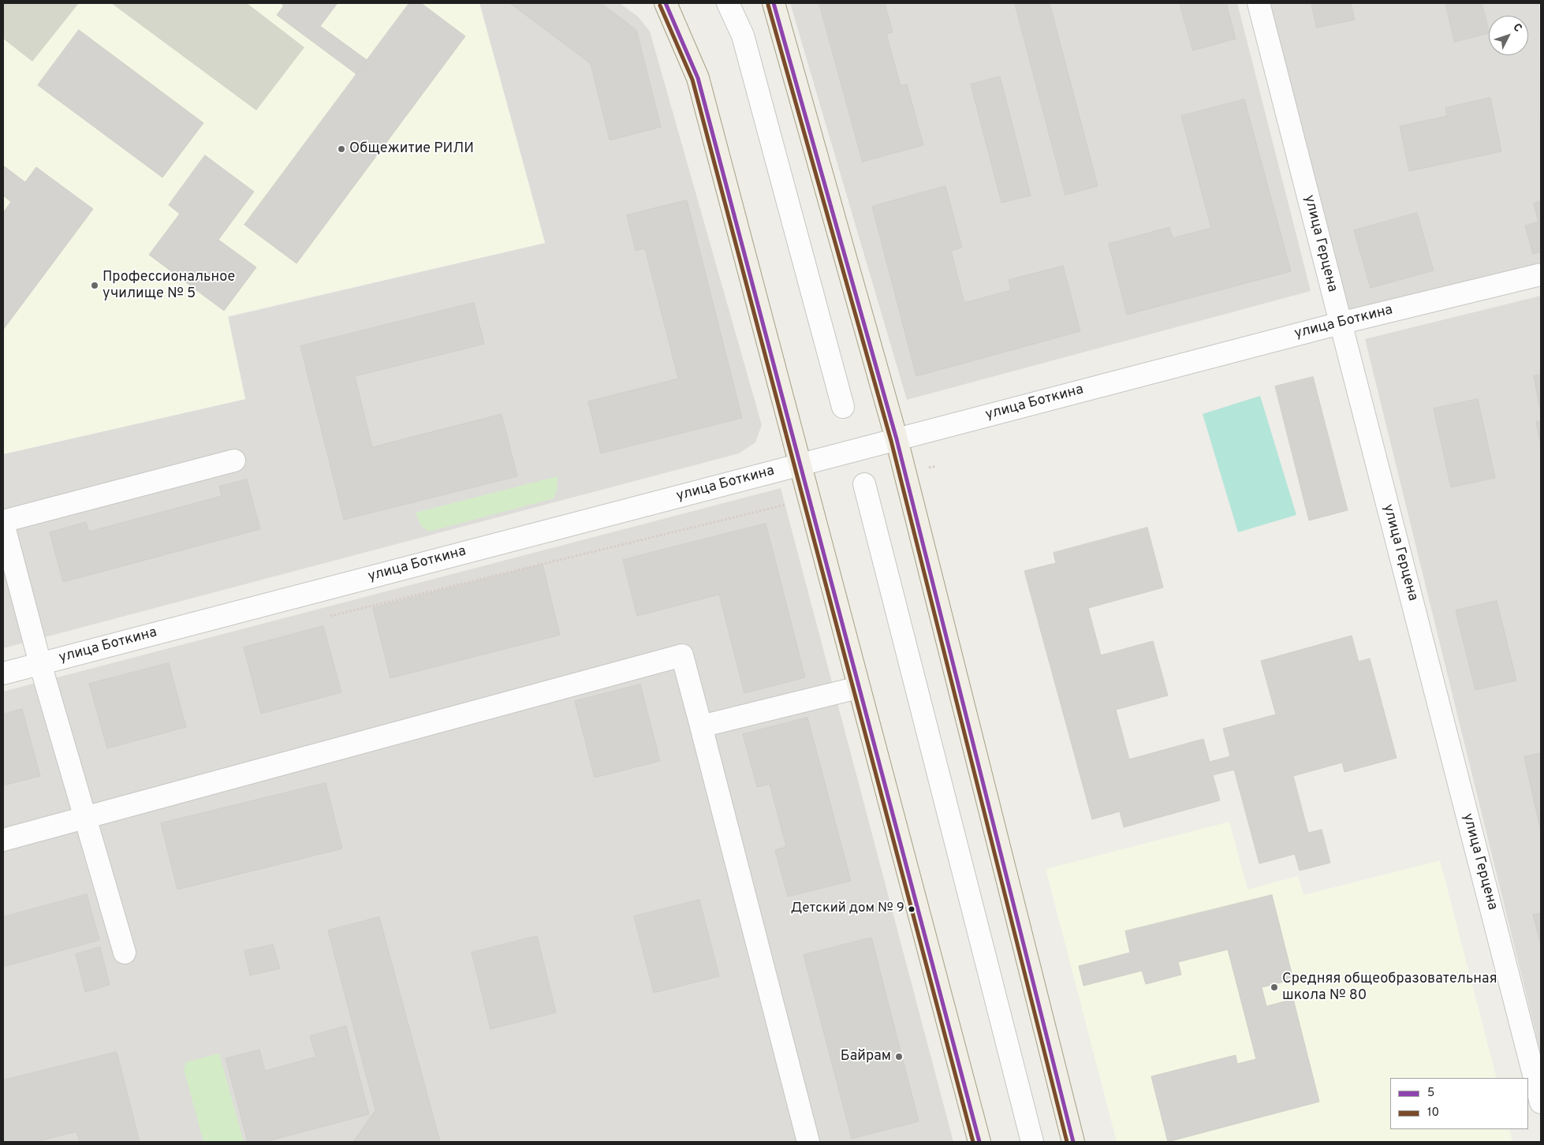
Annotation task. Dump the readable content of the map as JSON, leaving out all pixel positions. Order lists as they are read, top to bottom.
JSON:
{
  "streets": {
    "street": ["улица Герцена", "улица Боткина"]
  },
  "crossings": [
    ["улица Герцена", "улица Боткина"]
  ],
  "places": [
    "Общежитие РИЛИ",
    "Профессиональное училище № 5",
    "Детский дом № 9",
    "Средняя общеобразовательная школа № 80",
    "Байрам"
  ],
  "lines": ["transit line 5", "transit line 10"],
  "legend": ["5", "10"],
  "north": "top right"
}
